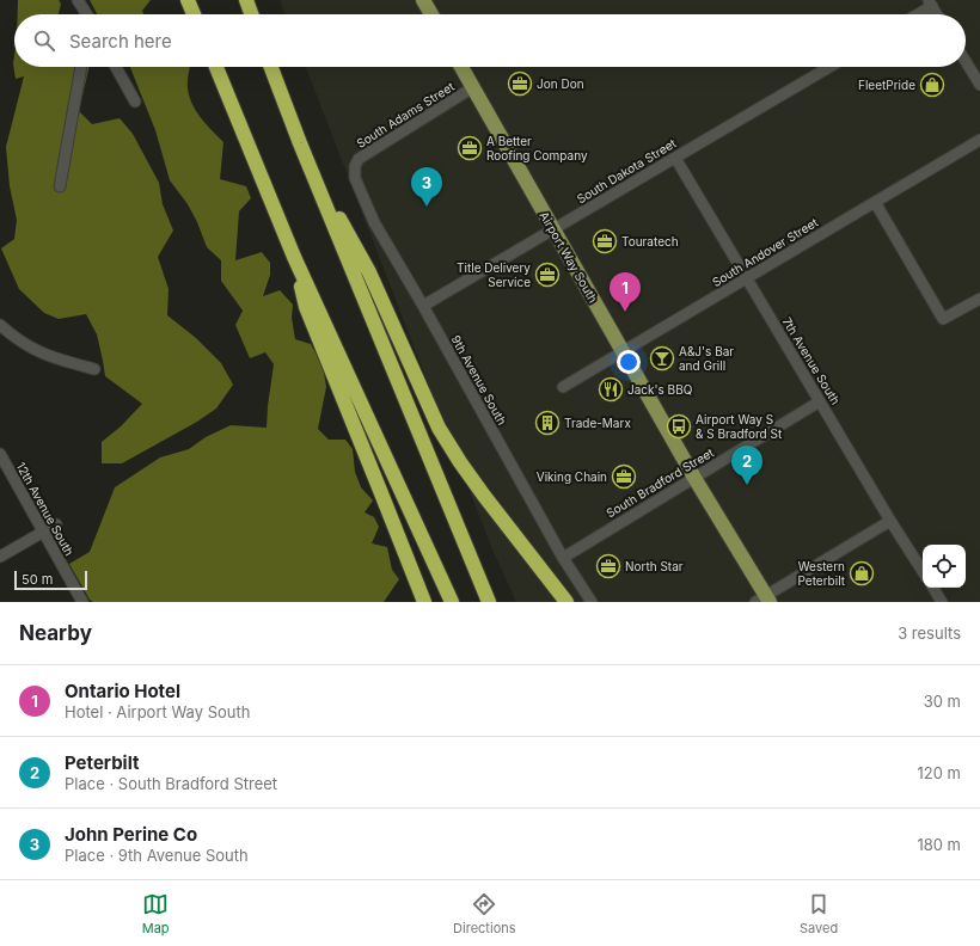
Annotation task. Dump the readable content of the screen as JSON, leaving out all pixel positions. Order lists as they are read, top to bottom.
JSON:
{
  "streets": {
    "main road": ["Airport Way South"],
    "street": [
      "South Adams Street",
      "South Dakota Street",
      "South Andover Street",
      "7th Avenue South",
      "9th Avenue South",
      "South Bradford Street",
      "12th Avenue South"
    ]
  },
  "crossings": [
    ["South Adams Street", "Airport Way South"],
    ["South Adams Street", "9th Avenue South"],
    ["South Dakota Street", "Airport Way South"],
    ["South Dakota Street", "7th Avenue South"],
    ["South Dakota Street", "9th Avenue South"],
    ["South Andover Street", "Airport Way South"],
    ["South Andover Street", "7th Avenue South"],
    ["Airport Way South", "South Bradford Street"],
    ["7th Avenue South", "South Bradford Street"],
    ["9th Avenue South", "South Bradford Street"]
  ],
  "places": {
    "office": [
      "Jon Don",
      "A Better Roofing Company",
      "Touratech",
      "Title Delivery Service",
      "Viking Chain",
      "North Star"
    ],
    "shop": ["FleetPride", "Western Peterbilt"],
    "bar": ["A&J's Bar and Grill"],
    "restaurant": ["Jack's BBQ"],
    "building": ["Trade-Marx"],
    "bus stop": ["Airport Way S & S Bradford St"]
  },
  "scale_bar": "50 m",
  "page": {
    "search": "Search here",
    "pins": ["3", "1", "2"],
    "scale": "50 m",
    "heading": ["Nearby", "3 results"],
    "list": [
      {
        "mark": "1",
        "name": "Ontario Hotel",
        "note": "Hotel · Airport Way South",
        "value": "30 m"
      },
      {
        "mark": "2",
        "name": "Peterbilt",
        "note": "Place · South Bradford Street",
        "value": "120 m"
      },
      {
        "mark": "3",
        "name": "John Perine Co",
        "note": "Place · 9th Avenue South",
        "value": "180 m"
      }
    ],
    "nav": ["Map", "Directions", "Saved"]
  }
}
